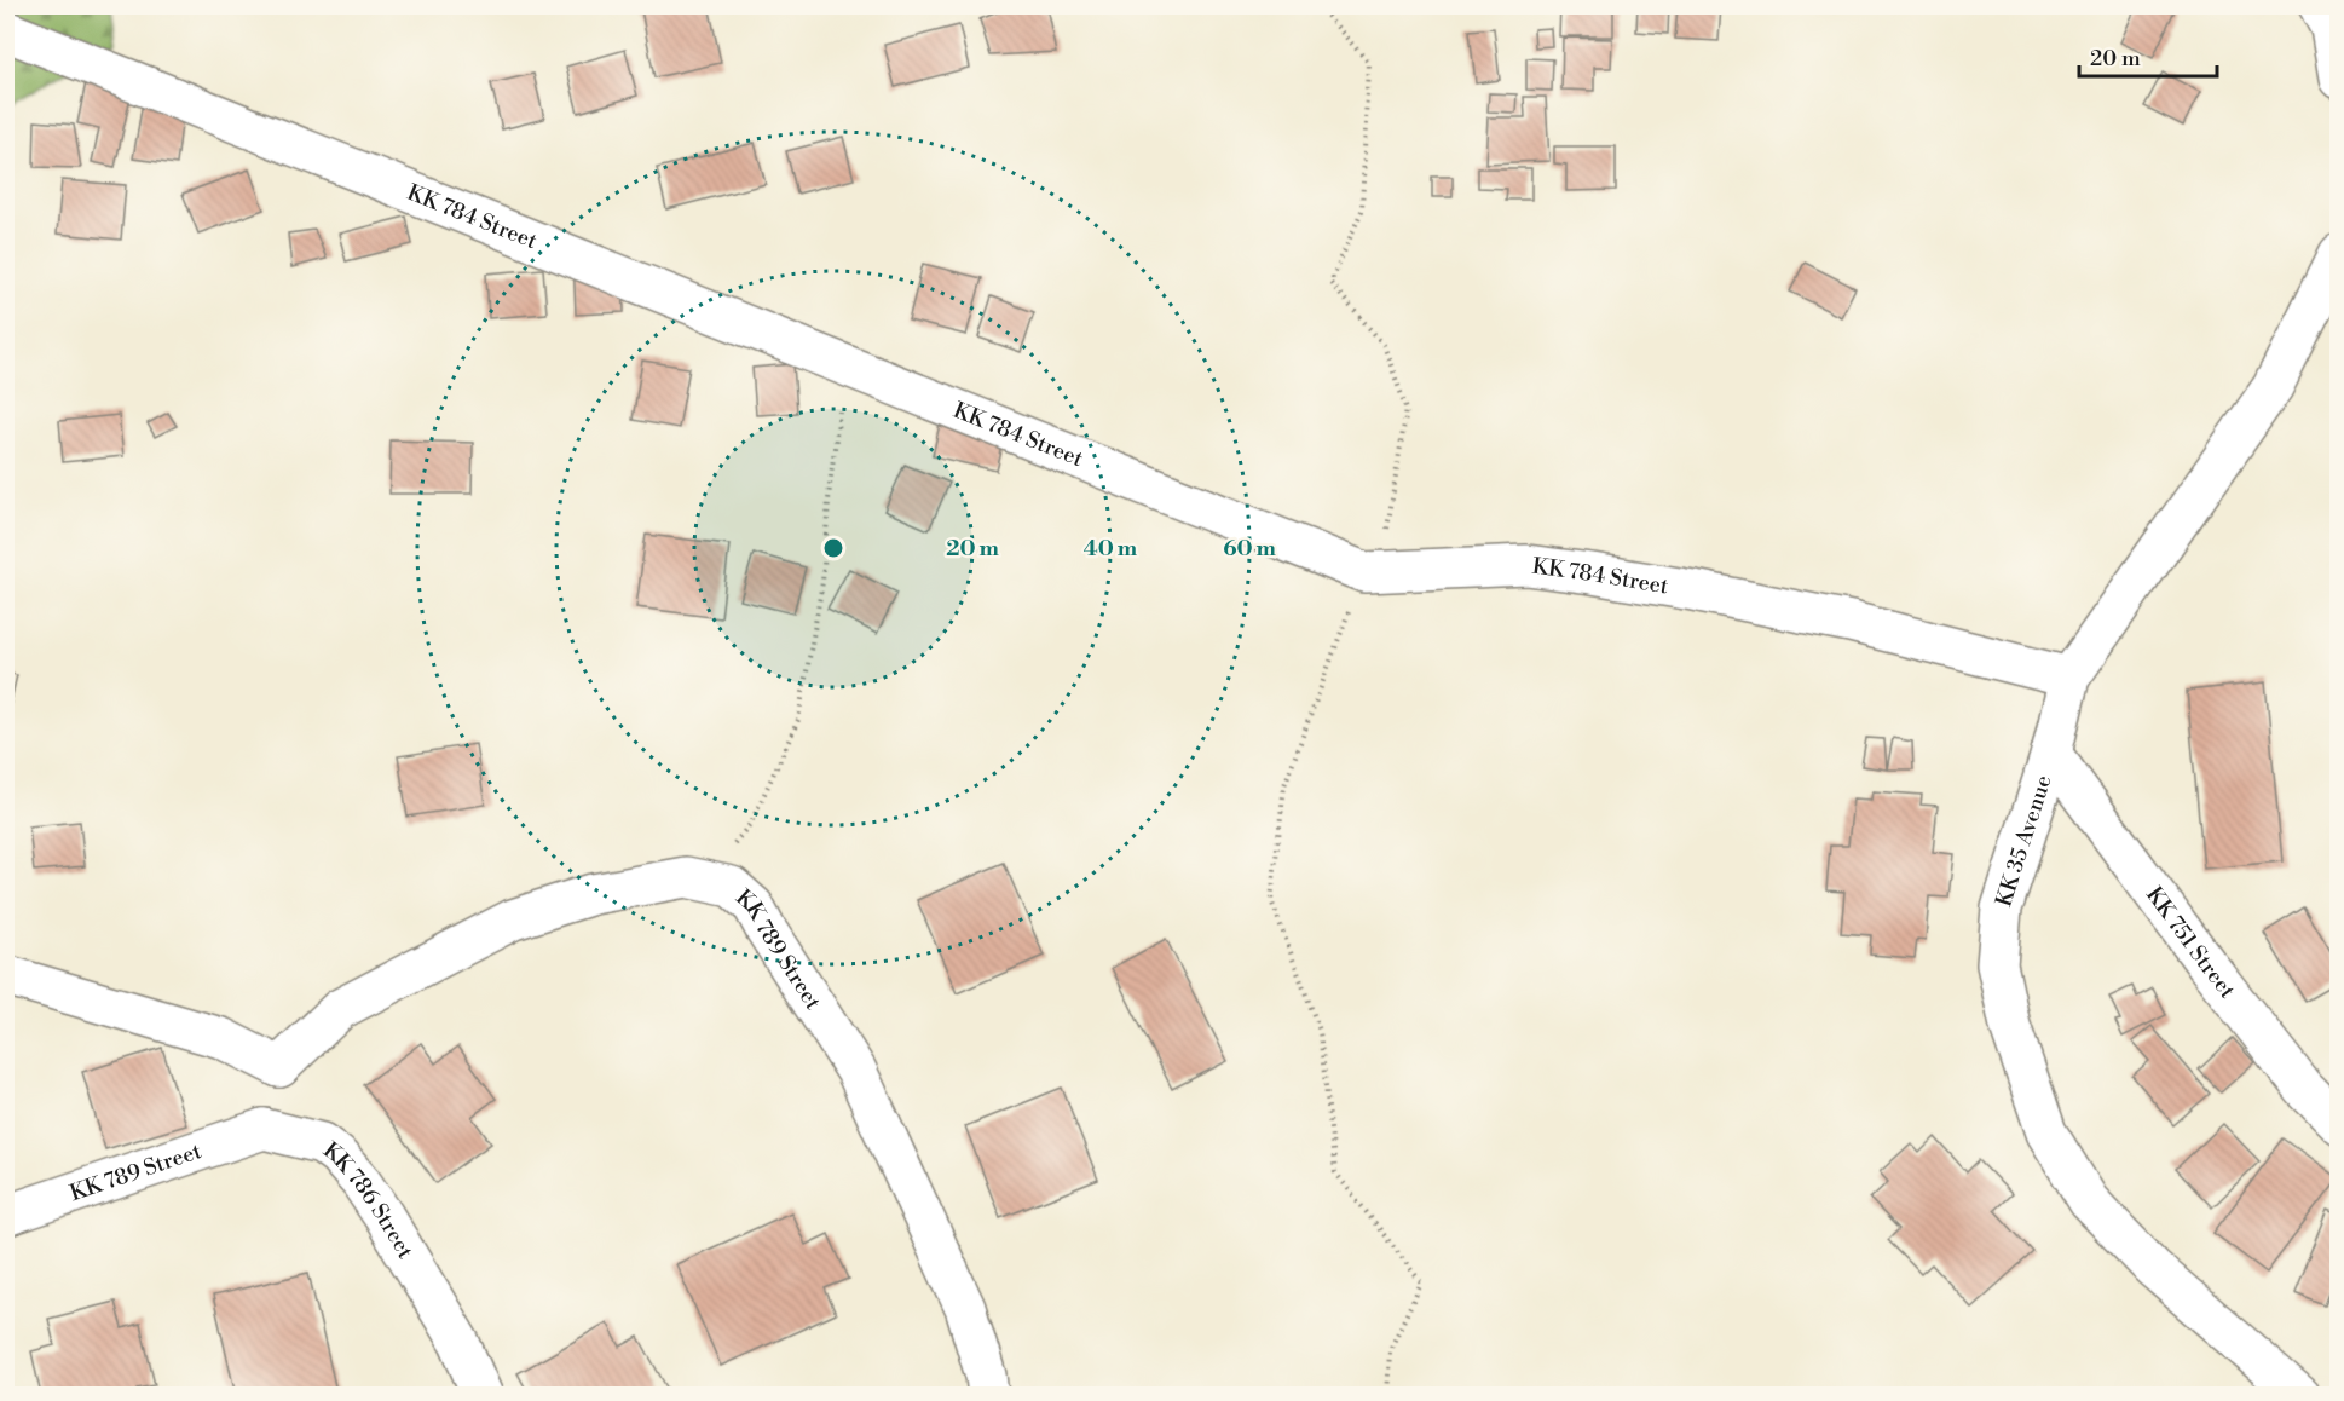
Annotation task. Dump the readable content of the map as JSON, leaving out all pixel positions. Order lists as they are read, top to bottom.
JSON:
{
  "streets": {
    "street": [
      "KK 784 Street",
      "KK 35 Avenue",
      "KK 751 Street",
      "KK 789 Street",
      "KK 786 Street"
    ]
  },
  "crossings": [
    ["KK 784 Street", "KK 35 Avenue"],
    ["KK 35 Avenue", "KK 751 Street"],
    ["KK 789 Street", "KK 786 Street"]
  ],
  "scale_bar": "20 m",
  "rings": ["20 m", "40 m", "60 m"]
}
